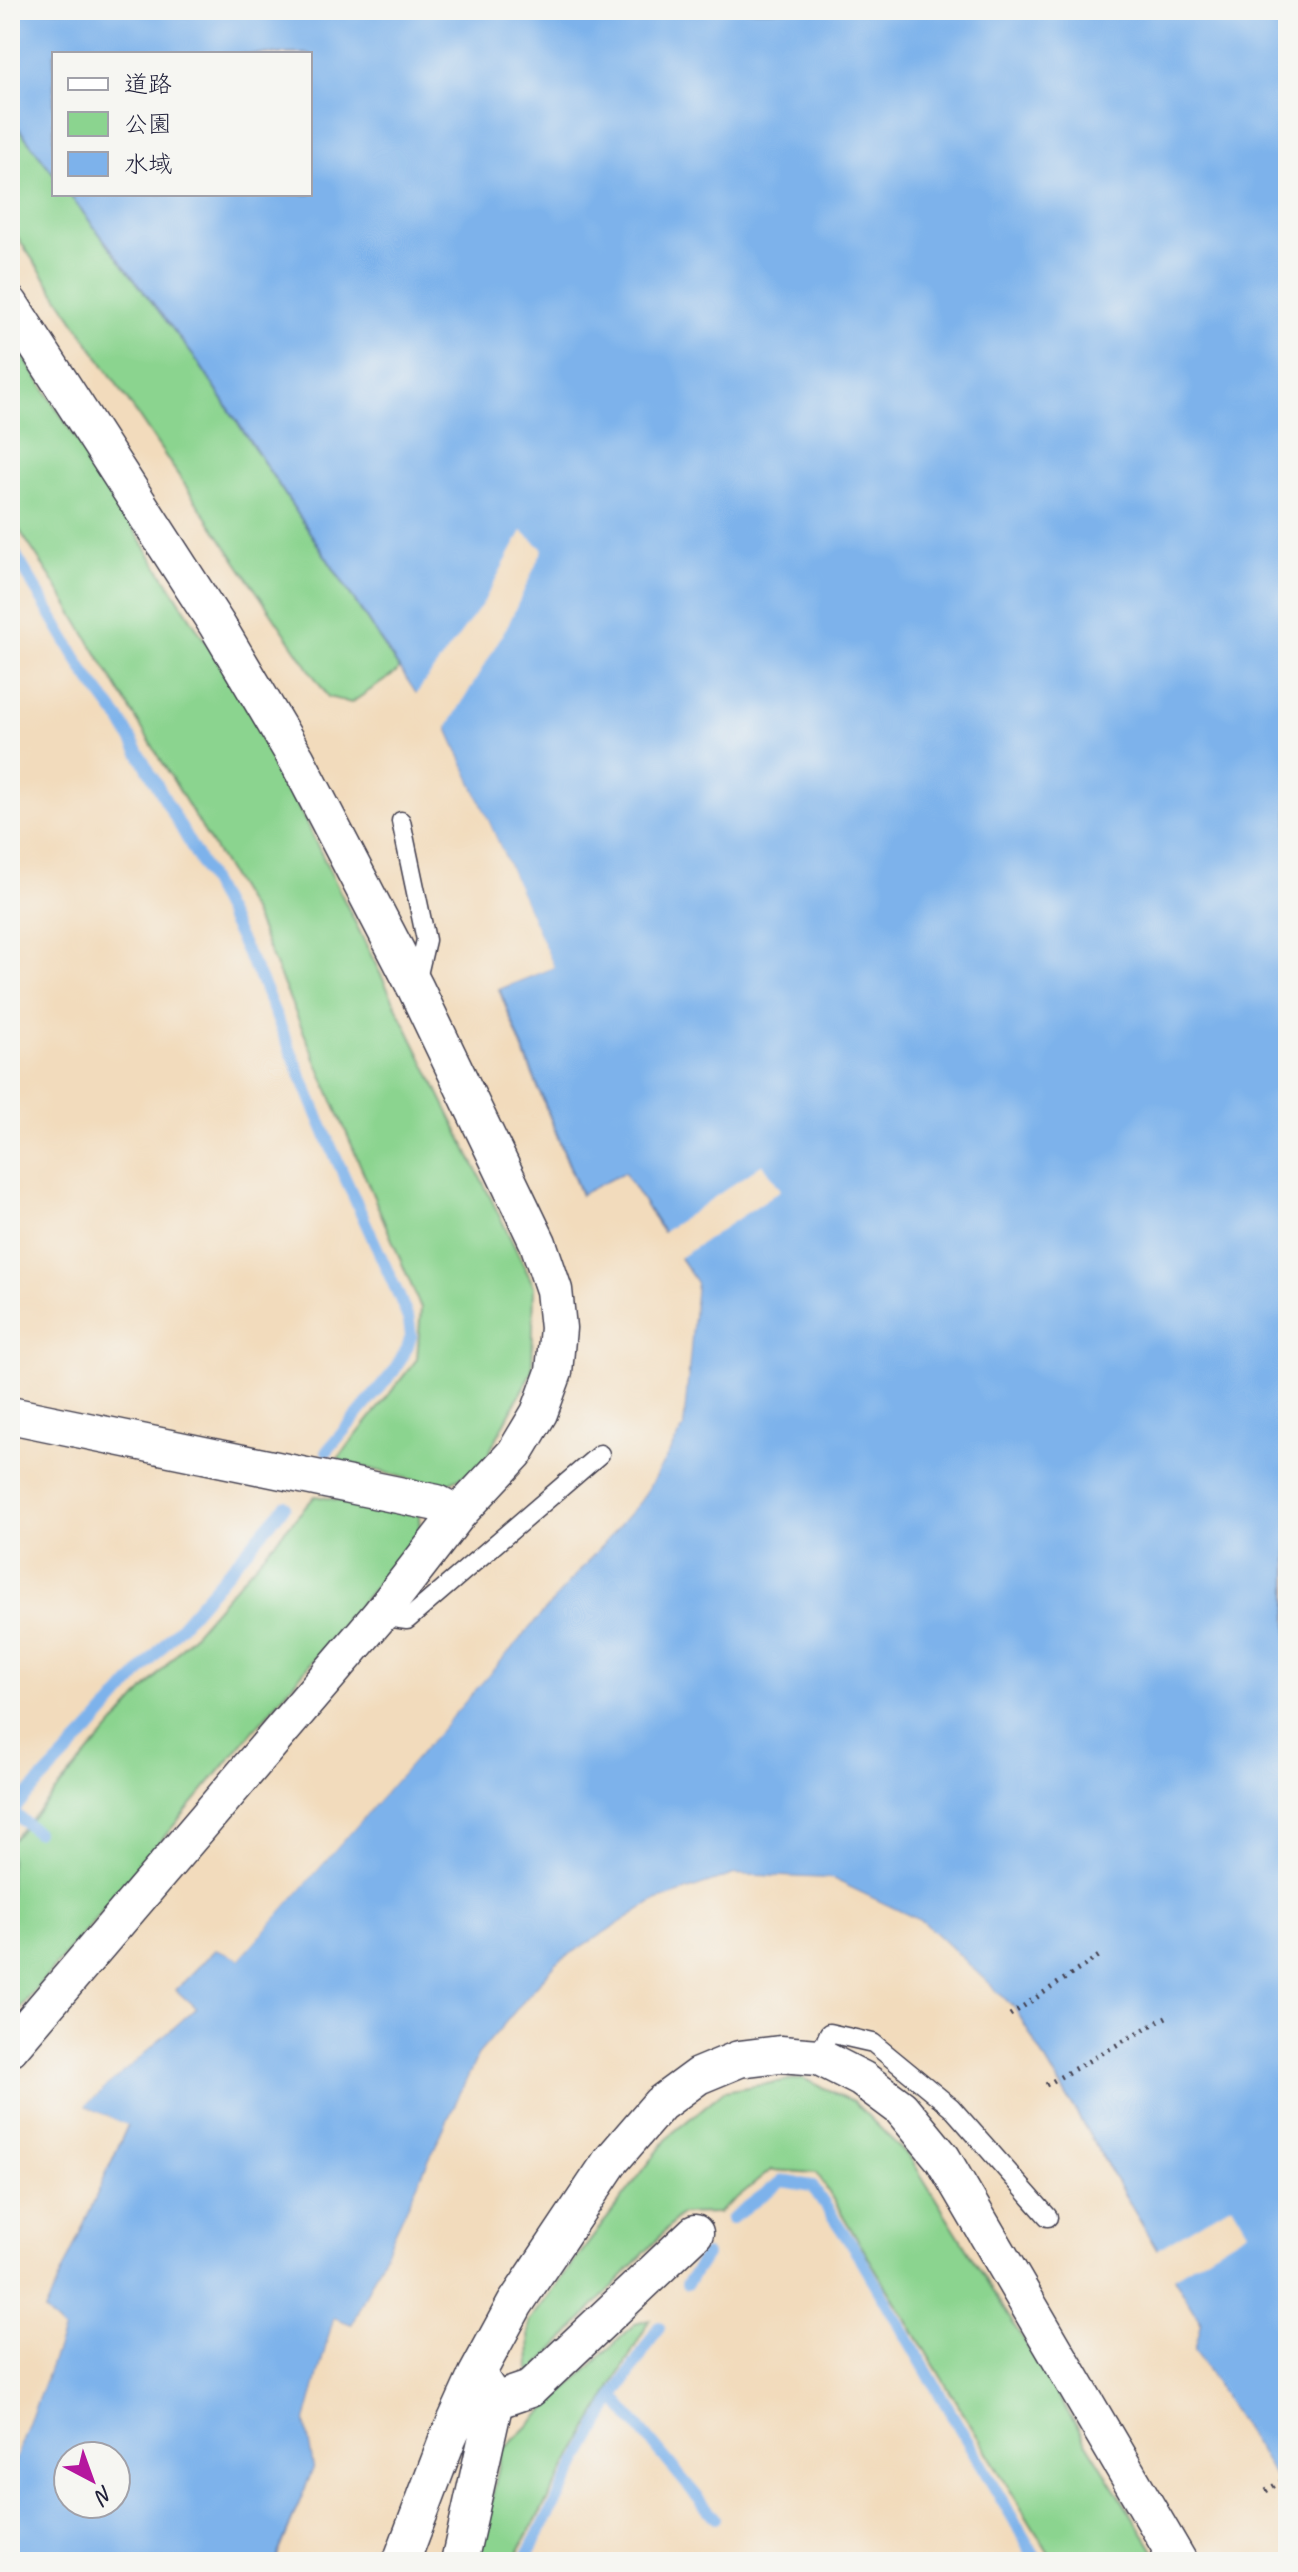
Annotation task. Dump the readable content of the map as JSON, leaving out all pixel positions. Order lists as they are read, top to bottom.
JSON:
{
  "legend": ["道路", "公園", "水域"],
  "north": "bottom right"
}
